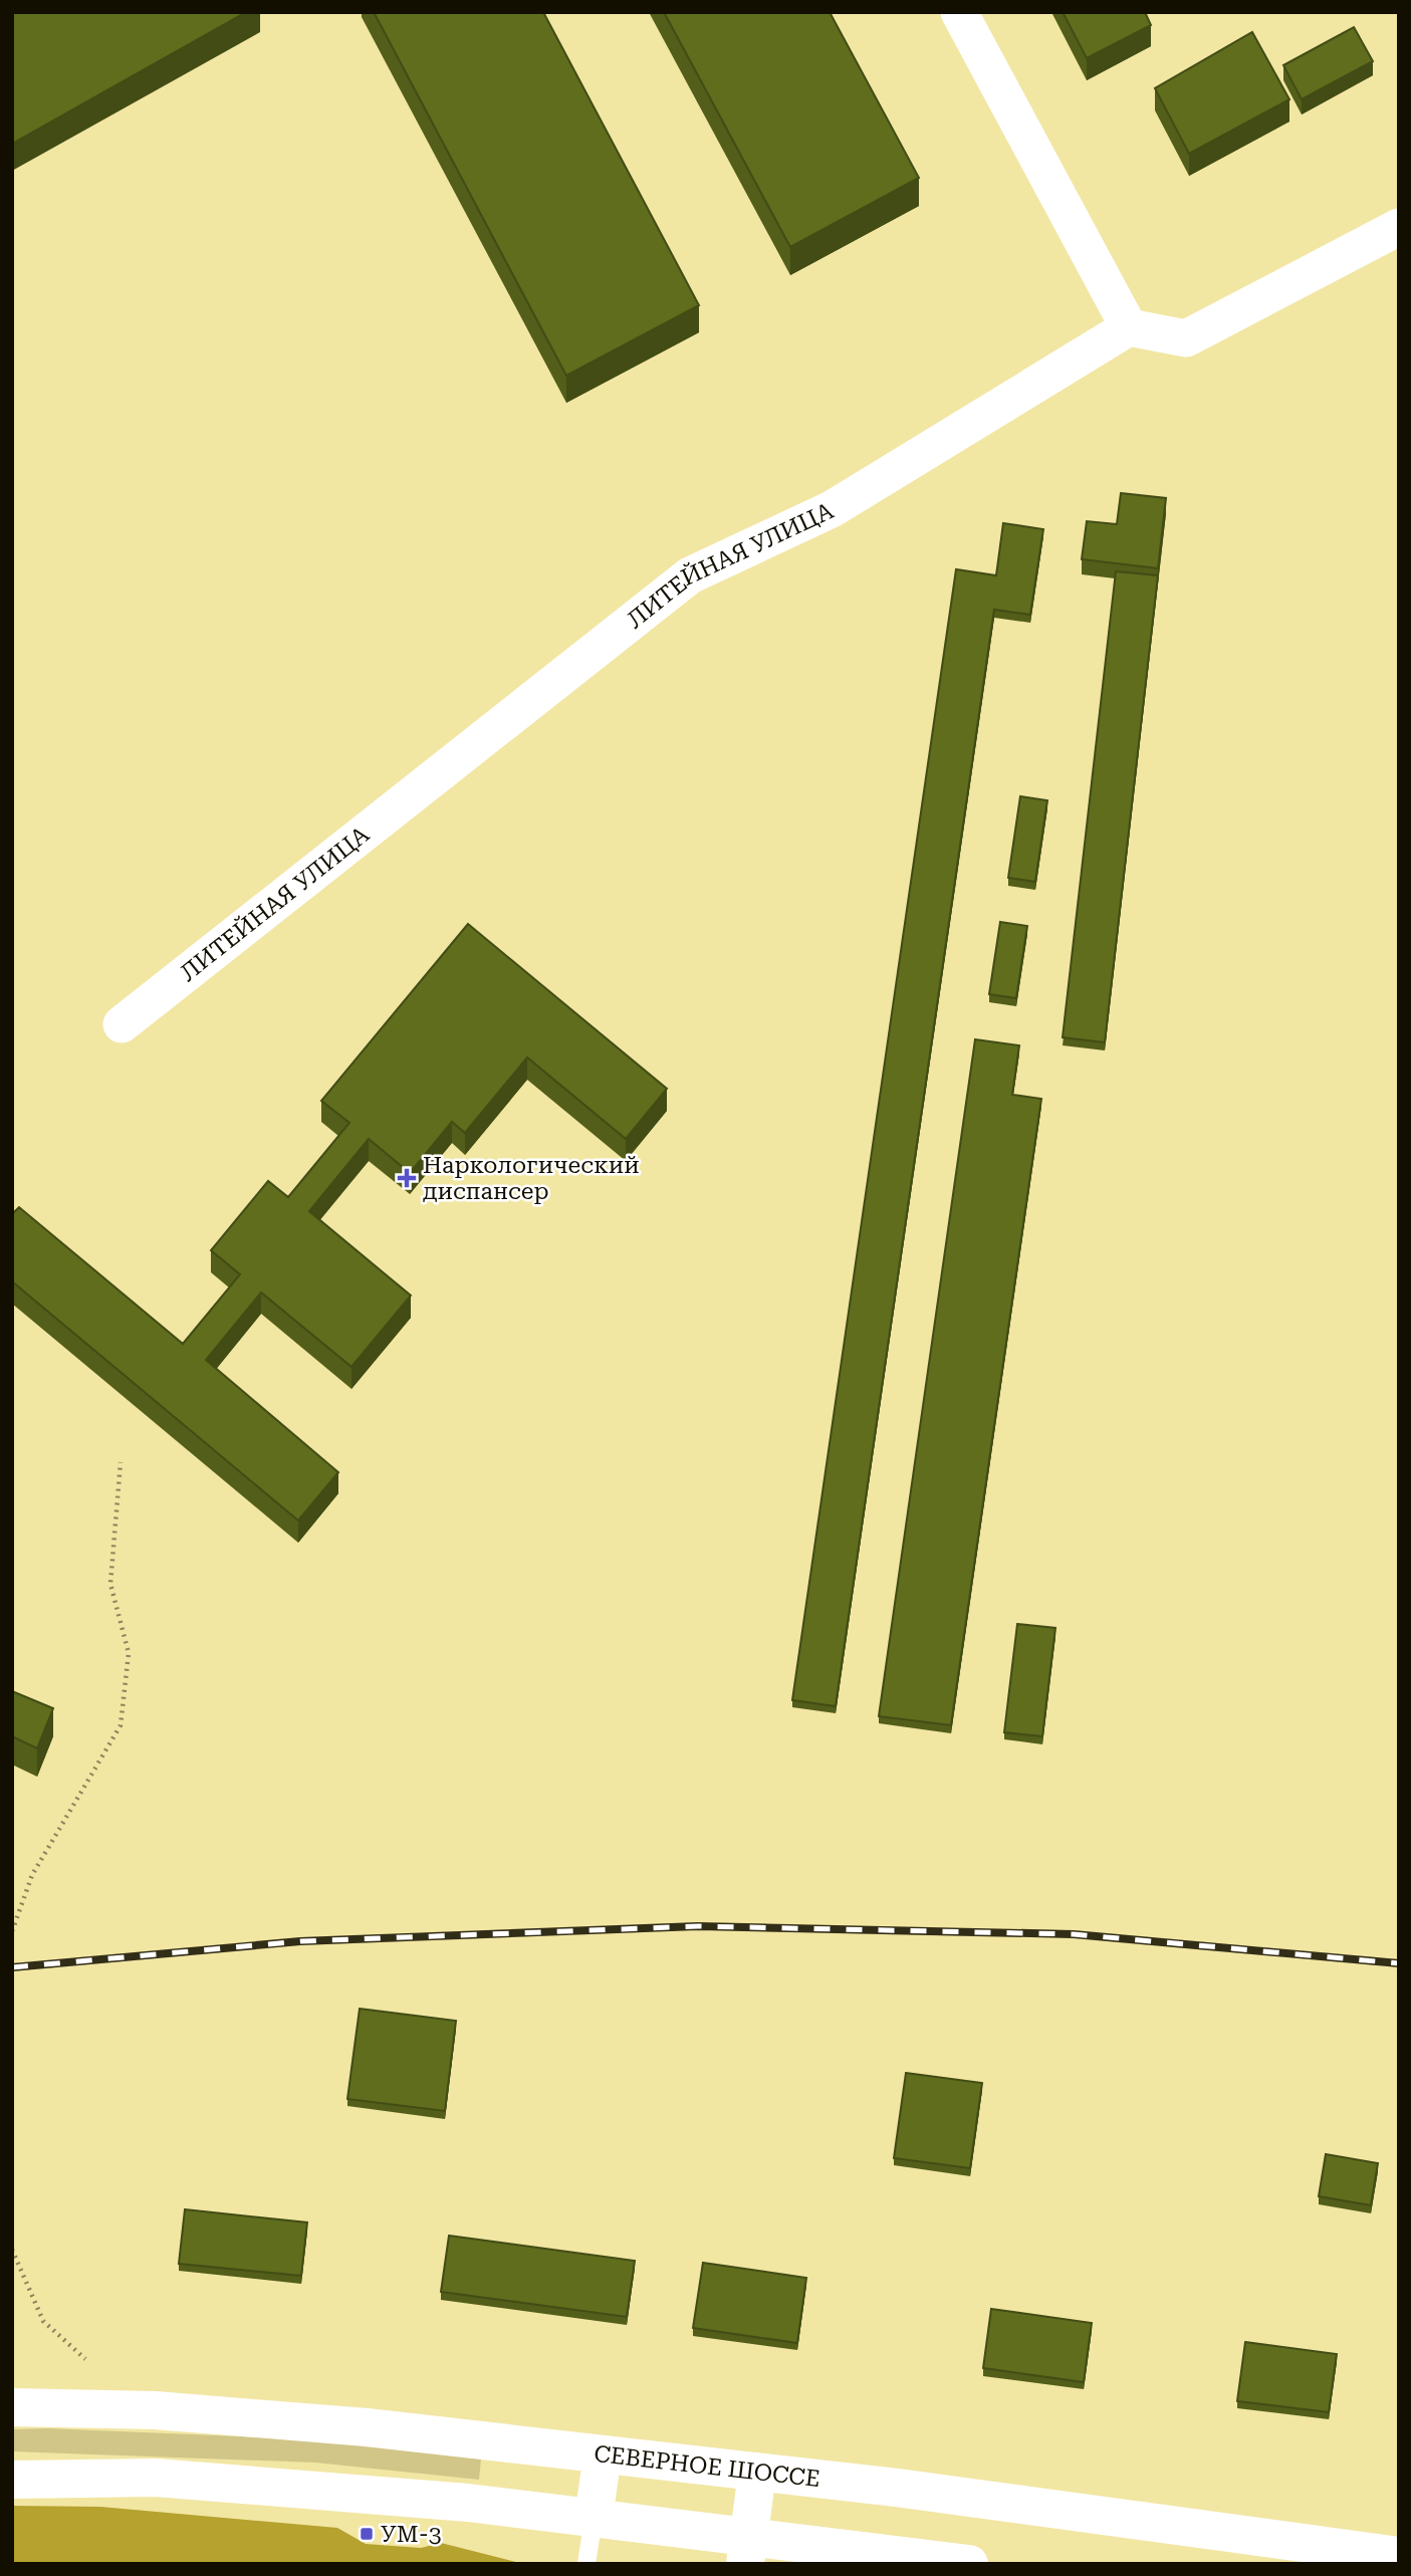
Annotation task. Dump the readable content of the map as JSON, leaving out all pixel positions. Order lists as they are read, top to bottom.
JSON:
{
  "streets": {
    "main road": ["СЕВЕРНОЕ ШОССЕ"],
    "street": ["ЛИТЕЙНАЯ УЛИЦА"]
  },
  "places": {
    "health": ["Наркологический диспансер"],
    "transit": ["УМ-3"]
  }
}
